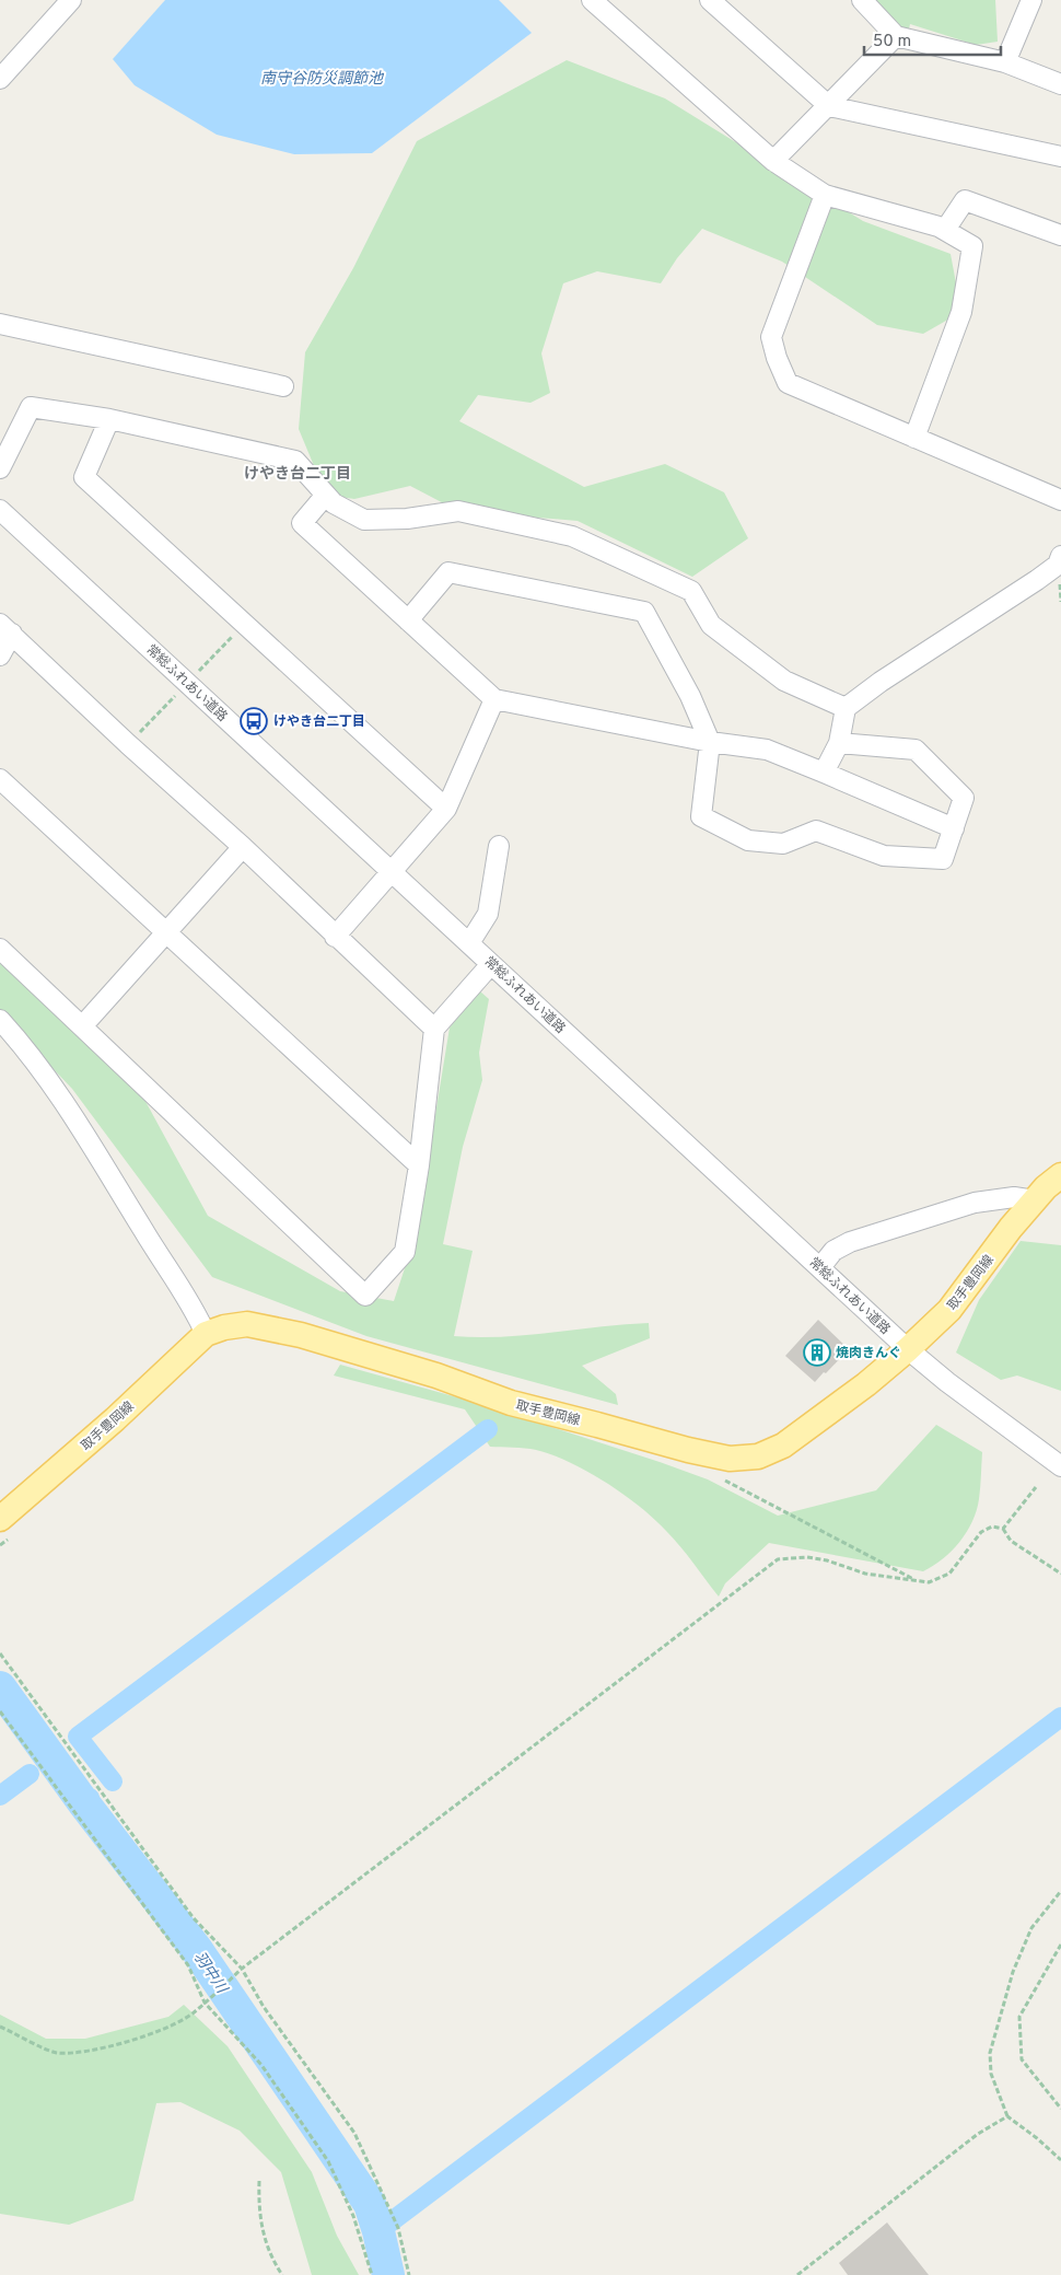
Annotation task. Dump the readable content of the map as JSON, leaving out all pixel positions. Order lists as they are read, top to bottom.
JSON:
{
  "streets": {
    "main road": ["取手豊岡線"],
    "street": ["常総ふれあい道路"]
  },
  "crossings": [
    ["常総ふれあい道路", "取手豊岡線"]
  ],
  "districts": ["けやき台二丁目"],
  "water": ["南守谷防災調節池", "羽中川"],
  "places": {
    "bus stop": ["けやき台二丁目"],
    "building": ["焼肉きんぐ"]
  },
  "scale_bar": "50 m"
}
